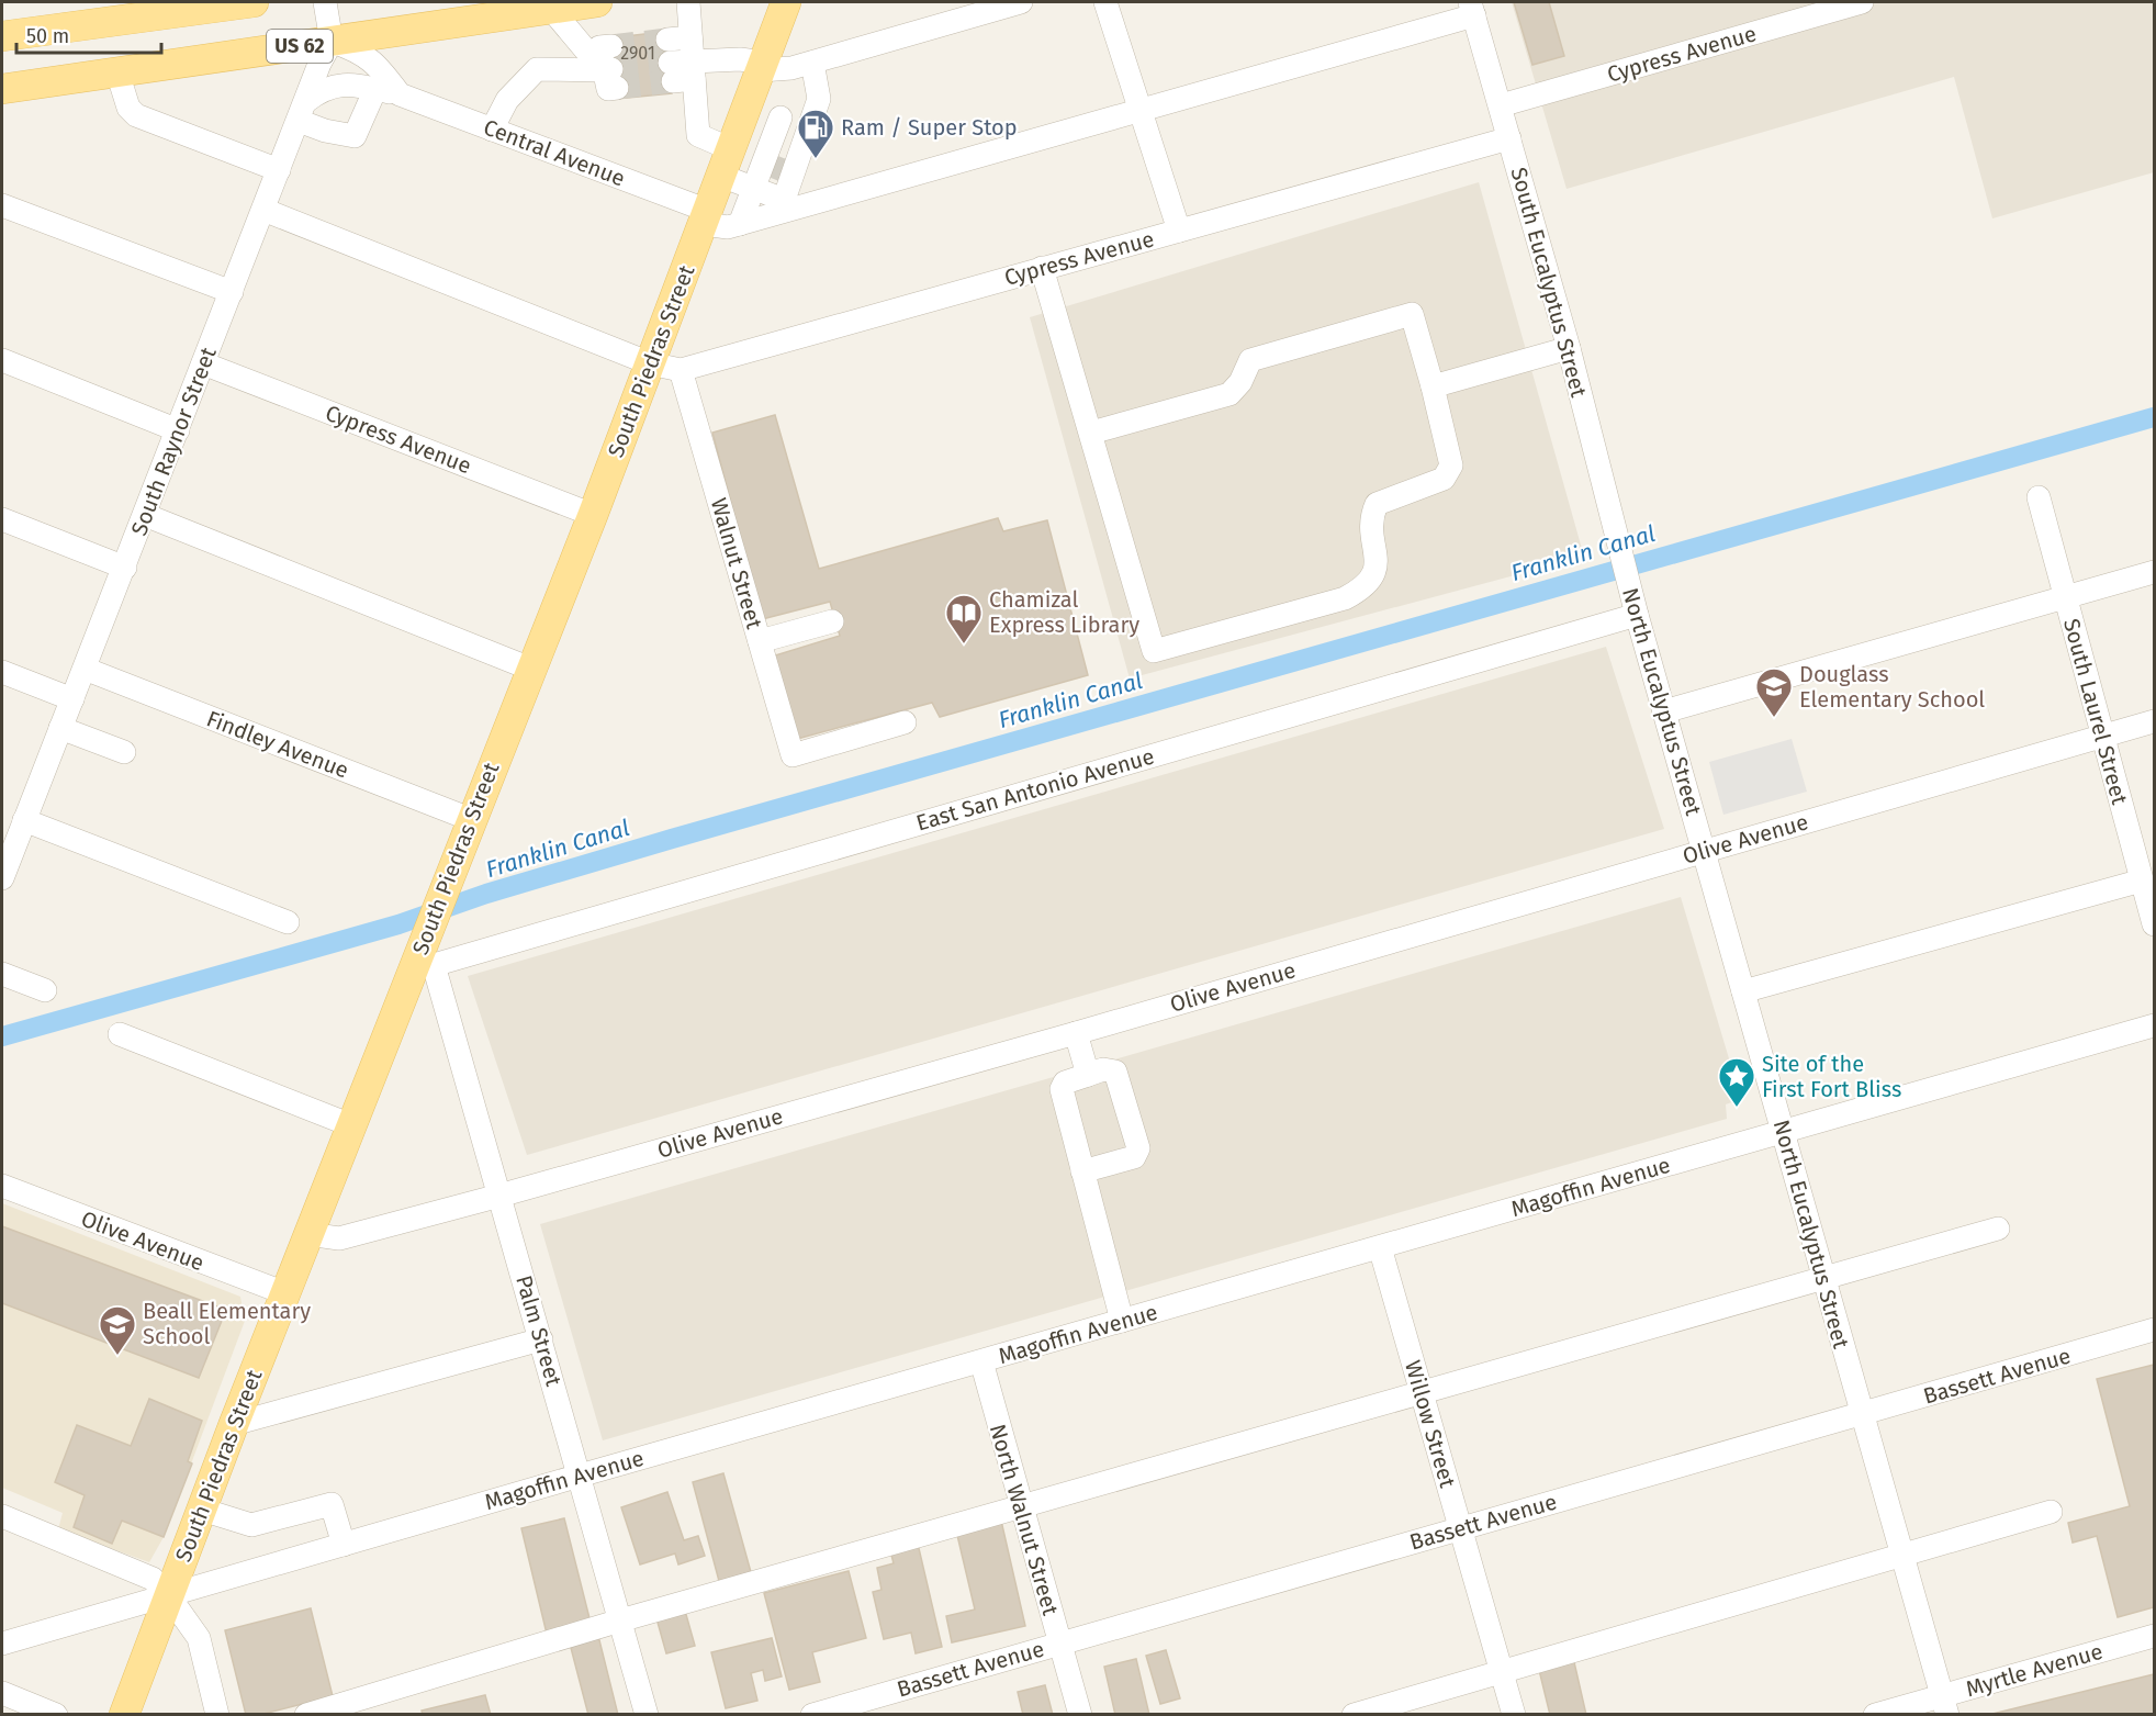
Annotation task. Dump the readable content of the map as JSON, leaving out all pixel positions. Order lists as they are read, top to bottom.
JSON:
{
  "streets": {
    "main road": ["US 62", "South Piedras Street"],
    "street": [
      "Cypress Avenue",
      "Central Avenue",
      "South Eucalyptus Street",
      "South Raynor Street",
      "Walnut Street",
      "North Eucalyptus Street",
      "South Laurel Street",
      "Findley Avenue",
      "East San Antonio Avenue",
      "Olive Avenue",
      "Magoffin Avenue",
      "Palm Street",
      "Bassett Avenue",
      "Willow Street",
      "North Walnut Street",
      "Myrtle Avenue"
    ]
  },
  "crossings": [
    ["US 62", "South Raynor Street"],
    ["Cypress Avenue", "South Eucalyptus Street"],
    ["Cypress Avenue", "South Piedras Street"],
    ["Cypress Avenue", "South Raynor Street"],
    ["Cypress Avenue", "Walnut Street"],
    ["Central Avenue", "South Eucalyptus Street"],
    ["Central Avenue", "South Piedras Street"],
    ["Central Avenue", "South Raynor Street"],
    ["South Eucalyptus Street", "North Eucalyptus Street"],
    ["South Piedras Street", "Findley Avenue"],
    ["South Piedras Street", "East San Antonio Avenue"],
    ["South Piedras Street", "Olive Avenue"],
    ["South Piedras Street", "Magoffin Avenue"],
    ["South Piedras Street", "Palm Street"],
    ["South Raynor Street", "Findley Avenue"],
    ["North Eucalyptus Street", "East San Antonio Avenue"],
    ["North Eucalyptus Street", "Olive Avenue"],
    ["North Eucalyptus Street", "Magoffin Avenue"],
    ["North Eucalyptus Street", "Bassett Avenue"],
    ["North Eucalyptus Street", "Myrtle Avenue"],
    ["South Laurel Street", "Olive Avenue"],
    ["East San Antonio Avenue", "Palm Street"],
    ["Olive Avenue", "Palm Street"],
    ["Magoffin Avenue", "Palm Street"],
    ["Magoffin Avenue", "Willow Street"],
    ["Magoffin Avenue", "North Walnut Street"],
    ["Bassett Avenue", "Willow Street"],
    ["Bassett Avenue", "North Walnut Street"]
  ],
  "water": ["Franklin Canal"],
  "places": {
    "fuel station": ["Ram / Super Stop"],
    "library": ["Chamizal Express Library"],
    "school or university": ["Douglass Elementary School", "Beall Elementary School"],
    "place": ["Site of the First Fort Bliss"]
  },
  "house_numbers": ["2901"],
  "scale_bar": "50 m"
}
